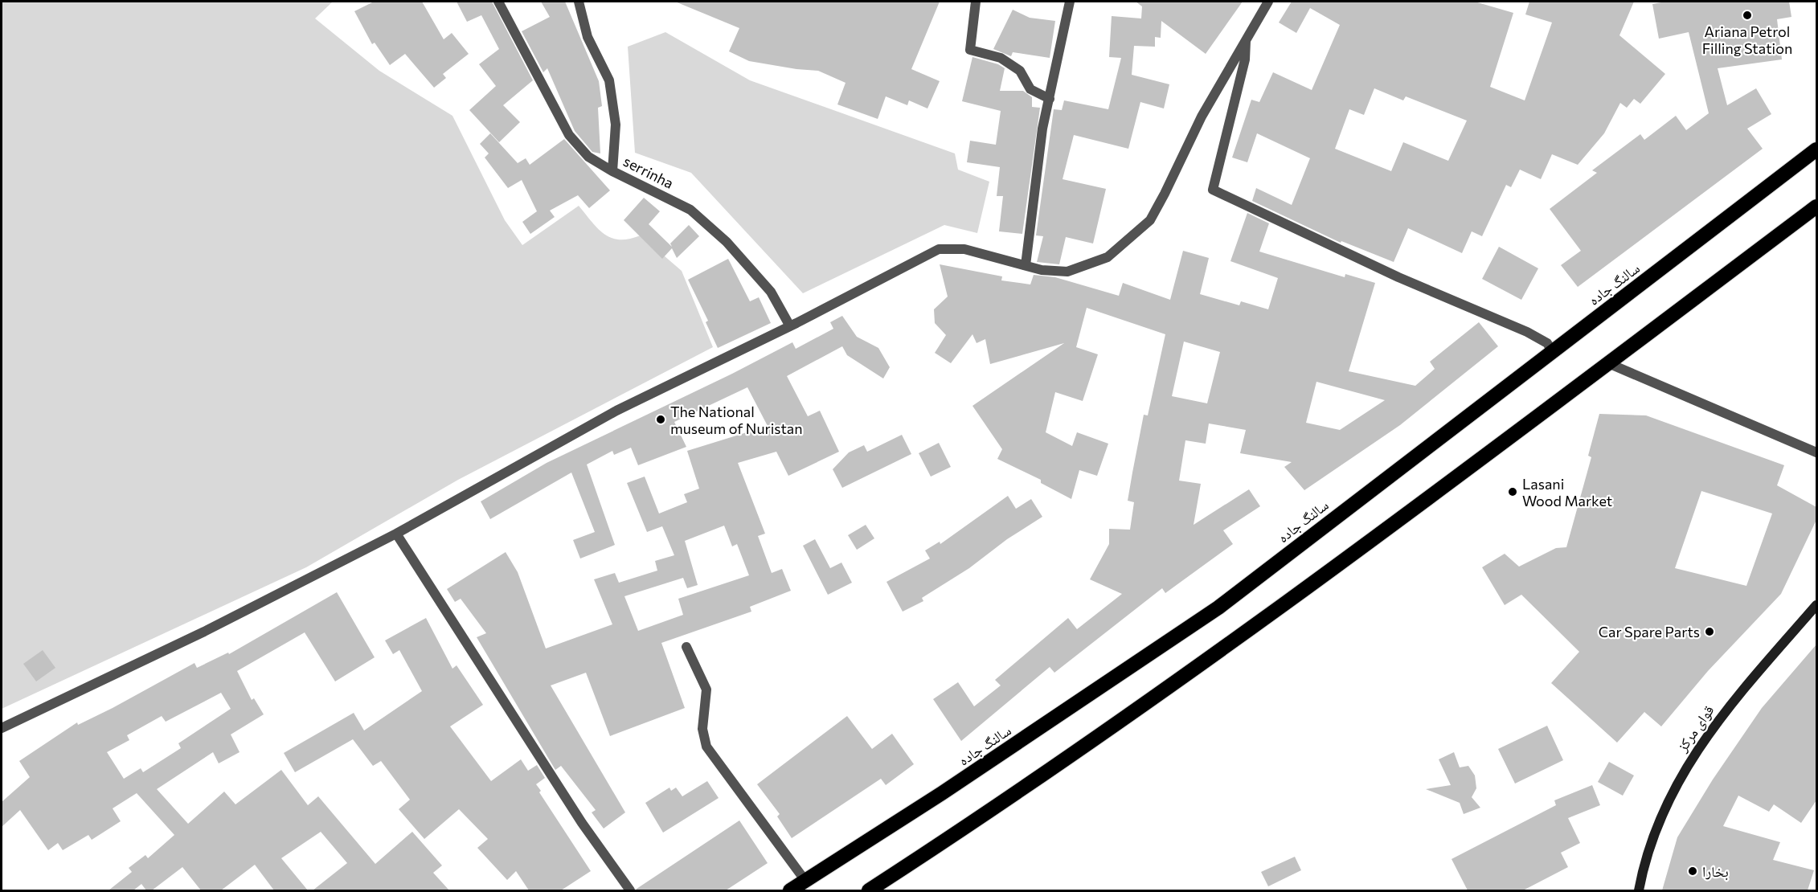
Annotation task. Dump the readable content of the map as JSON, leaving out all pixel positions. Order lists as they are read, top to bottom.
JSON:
{
  "streets": {
    "highway": ["سالنگ جاده"],
    "main road": ["قوای مرکز"],
    "street": ["serrinha"]
  },
  "places": [
    "Ariana Petrol Filling Station",
    "The National museum of Nuristan",
    "Lasani Wood Market",
    "Car Spare Parts",
    "بخارا"
  ]
}
